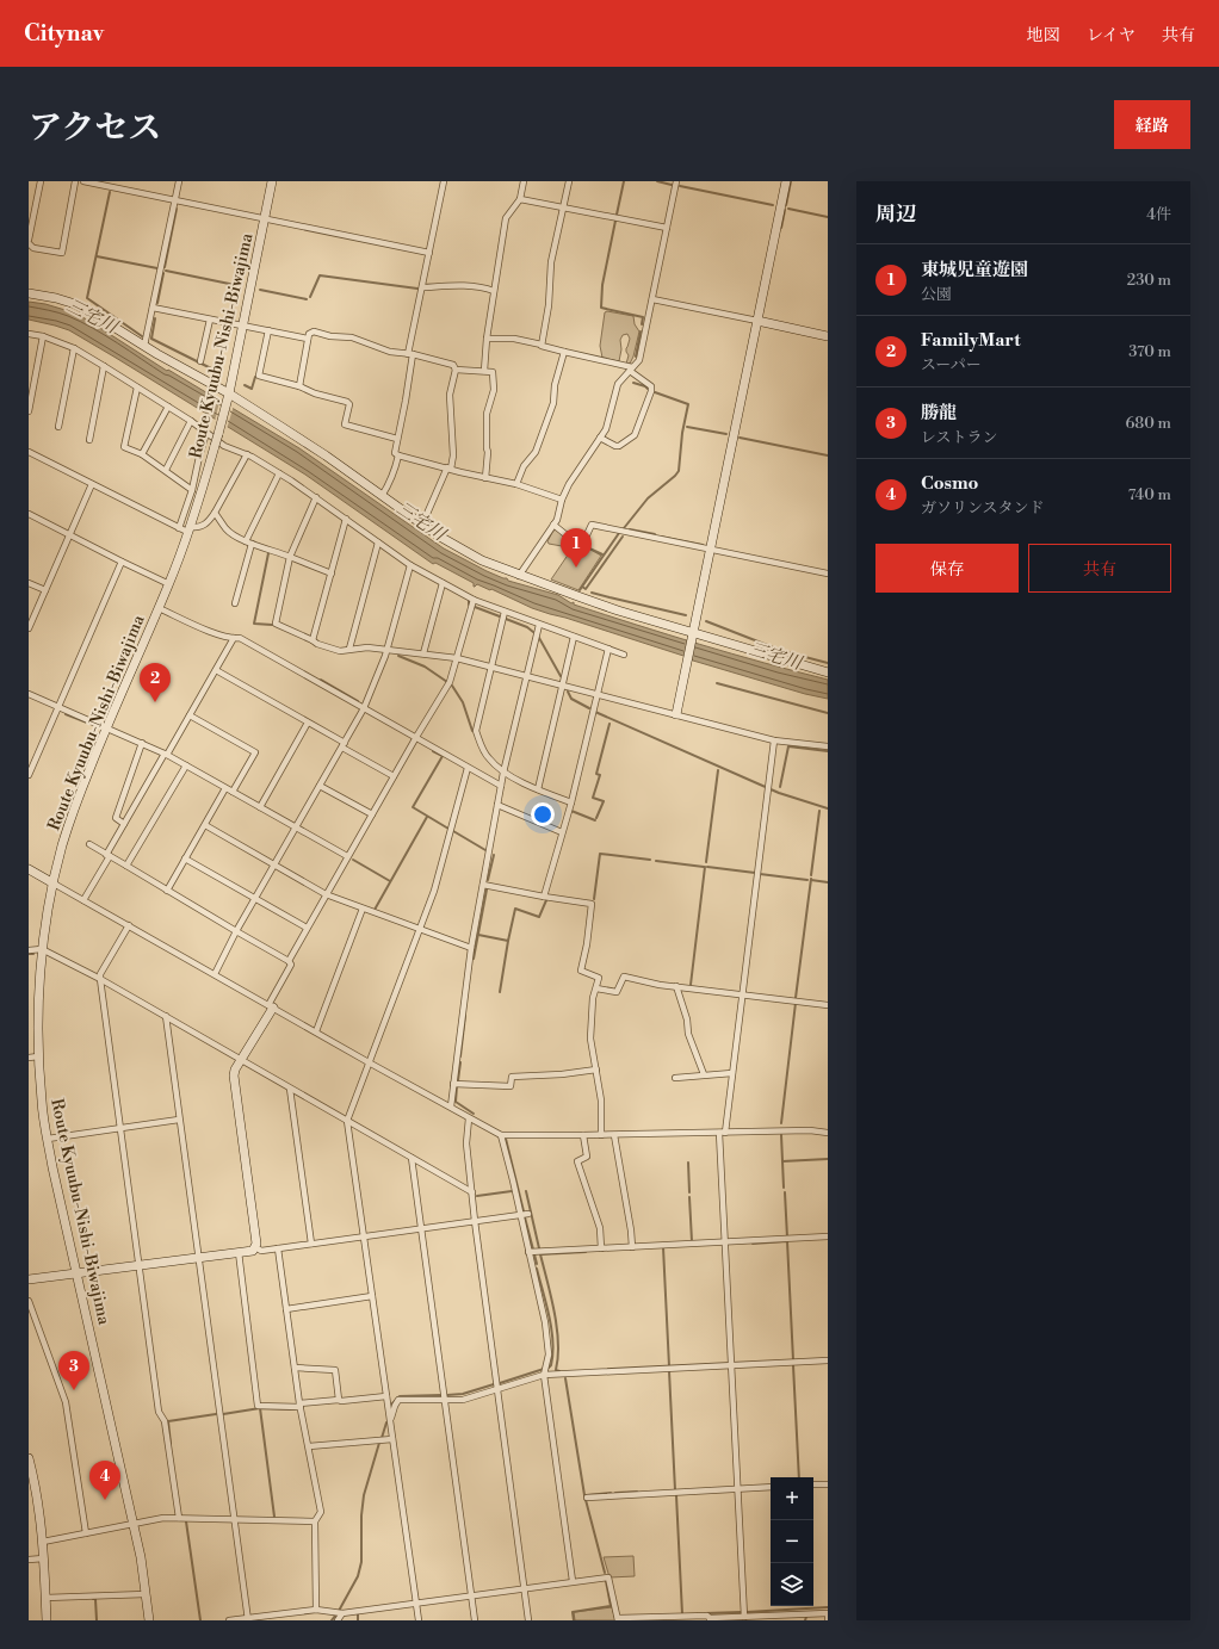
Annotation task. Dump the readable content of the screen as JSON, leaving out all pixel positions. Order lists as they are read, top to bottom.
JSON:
{
  "streets": {
    "main road": ["Route Kyuubu-Nishi-Biwajima"]
  },
  "water": ["三宅川"],
  "page": {
    "header": "Citynav",
    "nav": ["地図", "レイヤ", "共有"],
    "title": "アクセス",
    "buttons": [
      "経路",
      ["保存", "共有"]
    ],
    "heading": ["周辺", "4件"],
    "list": [
      {
        "mark": "1",
        "name": "東城児童遊園",
        "note": "公園",
        "value": "230 m"
      },
      {
        "mark": "2",
        "name": "FamilyMart",
        "note": "スーパー",
        "value": "370 m"
      },
      {
        "mark": "3",
        "name": "勝龍",
        "note": "レストラン",
        "value": "680 m"
      },
      {
        "mark": "4",
        "name": "Cosmo",
        "note": "ガソリンスタンド",
        "value": "740 m"
      }
    ],
    "pins": [
      "1",
      "2",
      "3",
      "4"
    ],
    "map_buttons": ["+", "−"]
  }
}
